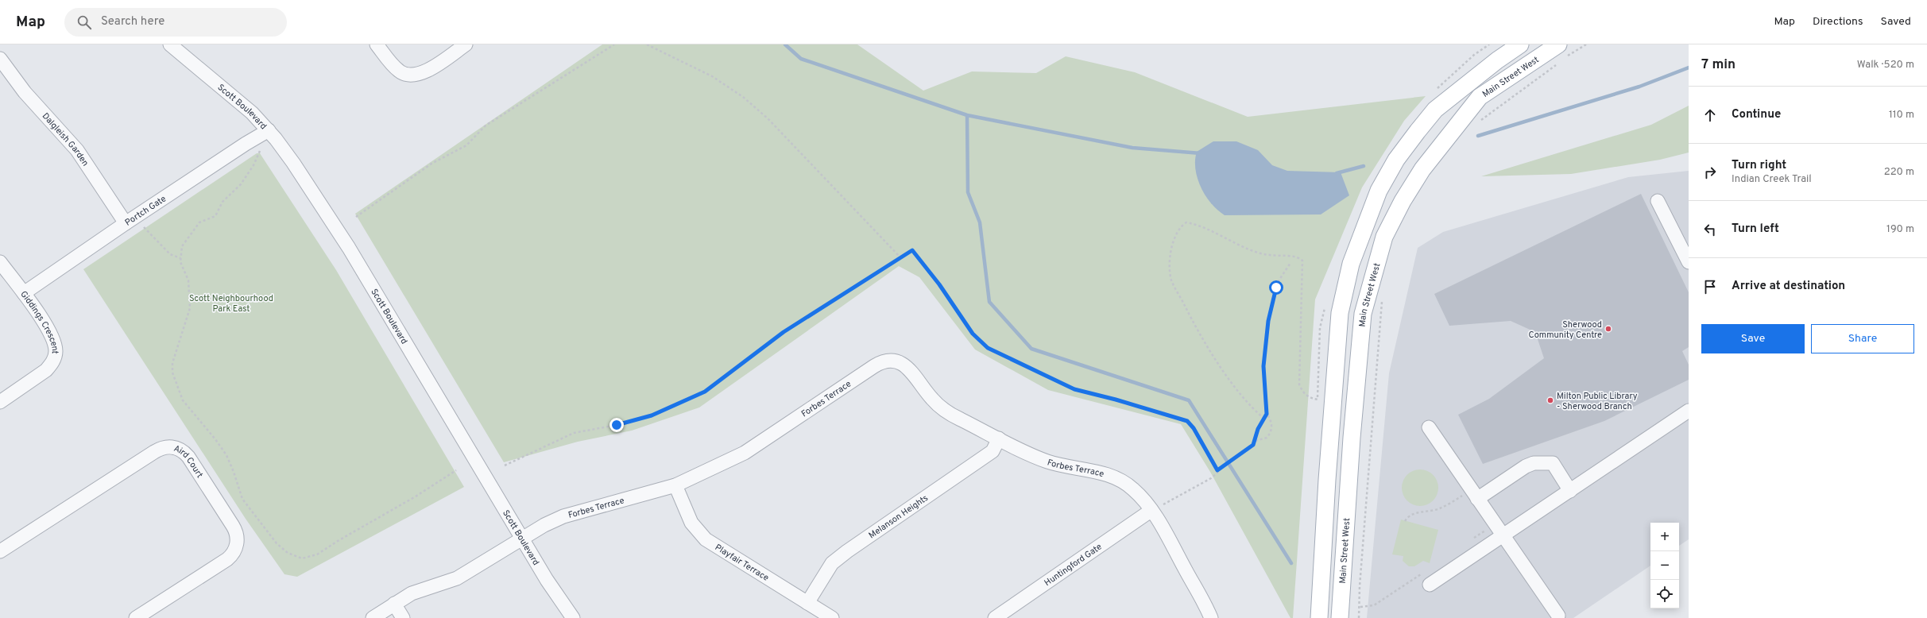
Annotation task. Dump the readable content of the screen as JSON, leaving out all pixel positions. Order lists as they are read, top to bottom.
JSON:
{
  "streets": {
    "main road": ["Main Street West"],
    "street": [
      "Scott Boulevard",
      "Dalgleish Garden",
      "Portch Gate",
      "Giddings Crescent",
      "Forbes Terrace",
      "Aird Court",
      "Melanson Heights",
      "Playfair Terrace",
      "Huntingford Gate"
    ]
  },
  "crossings": [
    ["Scott Boulevard", "Portch Gate"],
    ["Scott Boulevard", "Forbes Terrace"],
    ["Dalgleish Garden", "Portch Gate"],
    ["Portch Gate", "Giddings Crescent"],
    ["Forbes Terrace", "Melanson Heights"],
    ["Forbes Terrace", "Playfair Terrace"],
    ["Forbes Terrace", "Huntingford Gate"],
    ["Melanson Heights", "Playfair Terrace"]
  ],
  "parks": ["Scott Neighbourhood Park East"],
  "places": ["Sherwood Community Centre", "Milton Public Library - Sherwood Branch"],
  "page": {
    "header": "Map",
    "search": "Search here",
    "nav": ["Map", "Directions", "Saved"],
    "heading": ["7 min", "Walk · 520 m"],
    "list": [
      ["Continue", "110 m"],
      ["Turn right", "Indian Creek Trail", "220 m"],
      ["Turn left", "190 m"],
      "Arrive at destination"
    ],
    "buttons": ["Save", "Share"],
    "map_buttons": ["+", "−"]
  }
}
